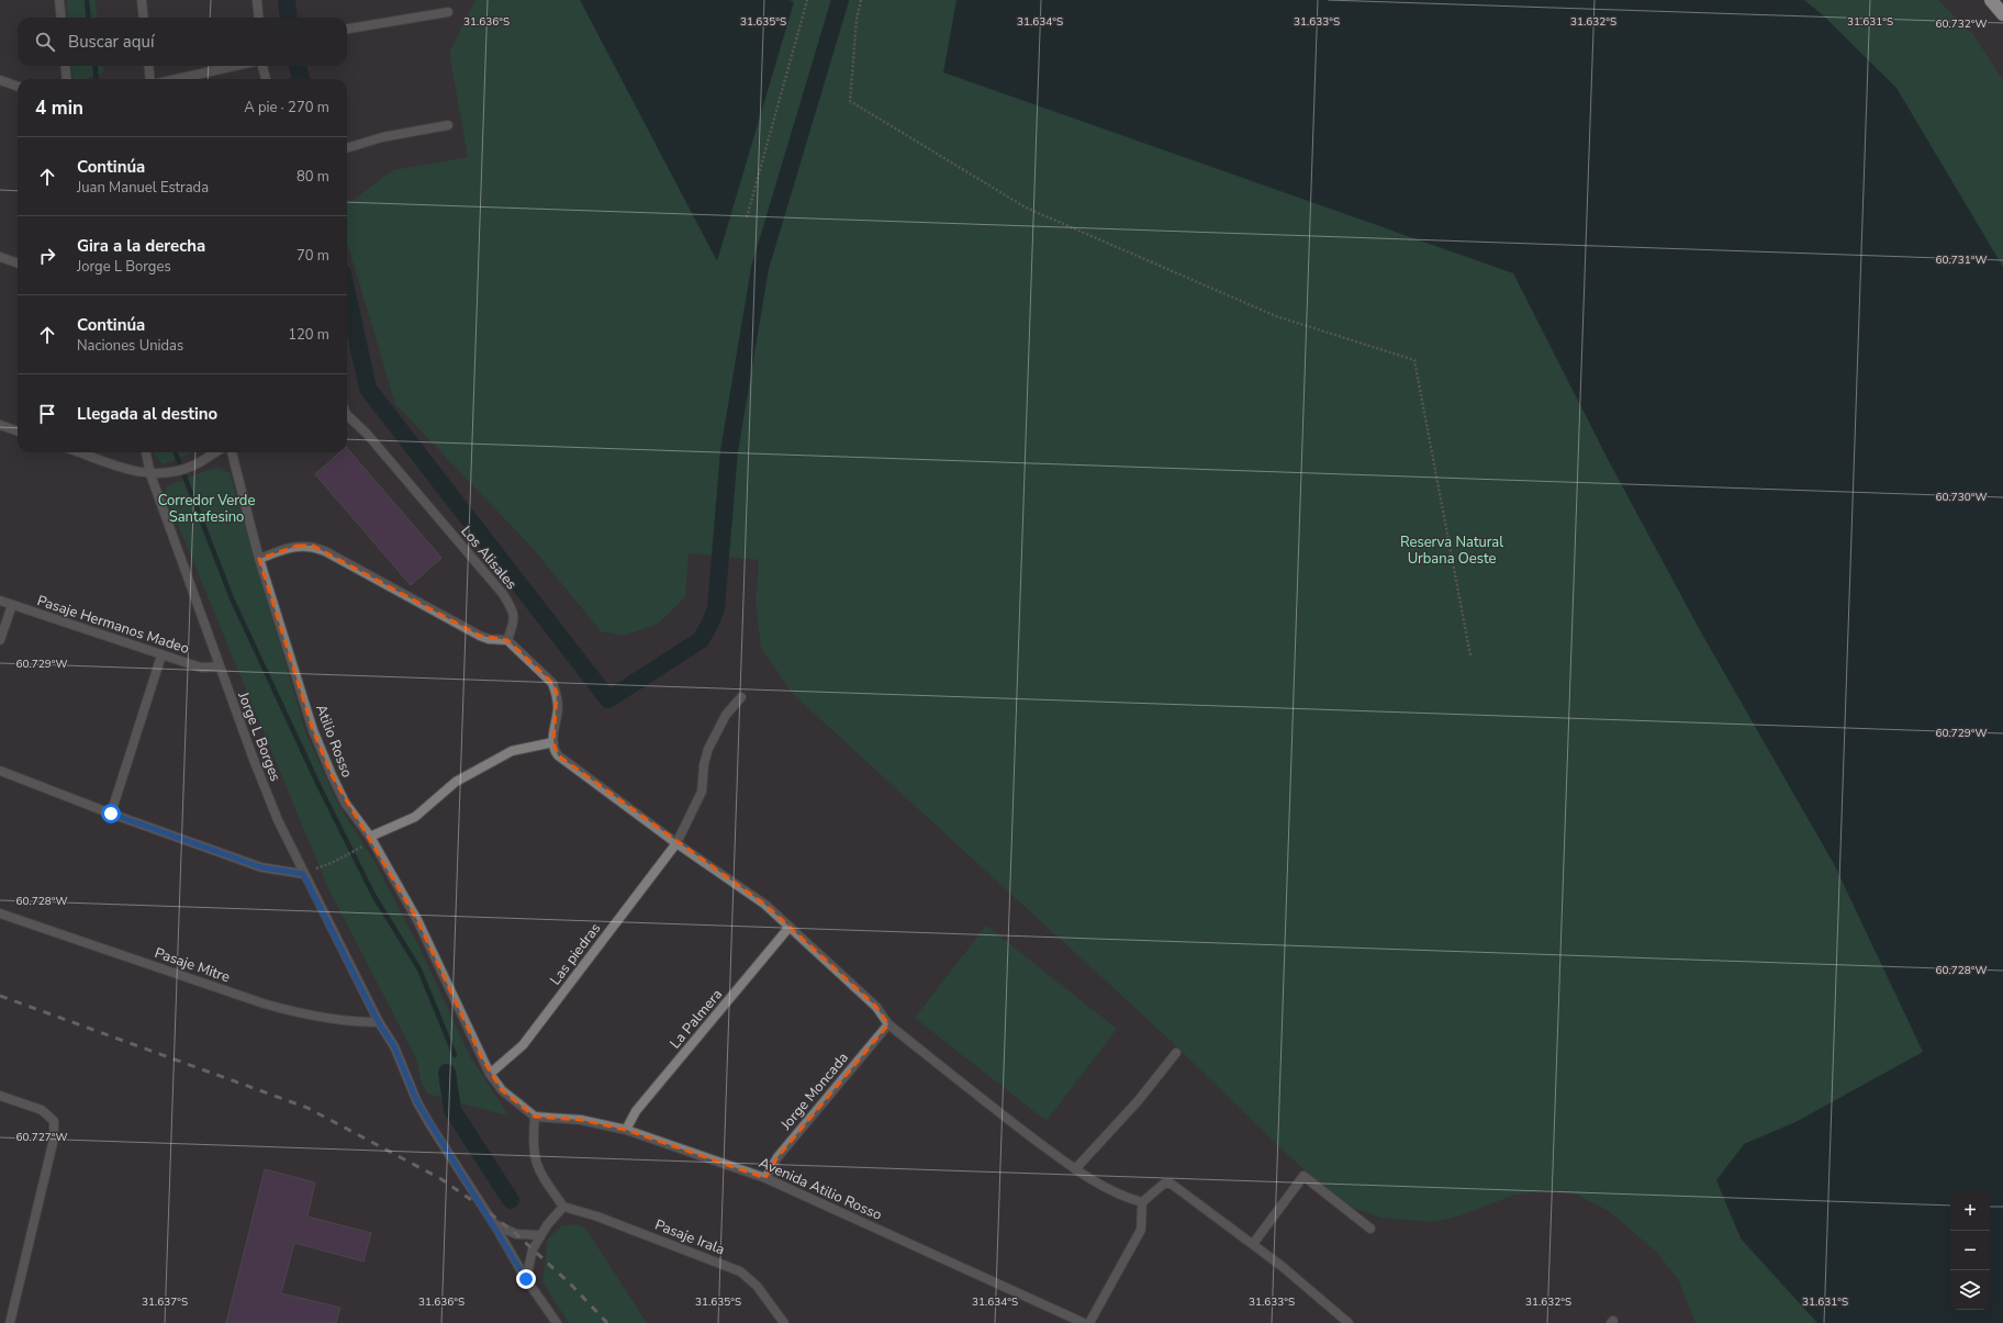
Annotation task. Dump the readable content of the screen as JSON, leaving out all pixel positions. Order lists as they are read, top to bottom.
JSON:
{
  "streets": {
    "street": [
      "Los Alisales",
      "Pasaje Hermanos Madeo",
      "Jorge L Borges",
      "Atilio Rosso",
      "Las piedras",
      "Pasaje Mitre",
      "La Palmera",
      "Jorge Moncada",
      "Avenida Atilio Rosso",
      "Pasaje Irala"
    ]
  },
  "crossings": [
    ["Pasaje Hermanos Madeo", "Jorge L Borges"],
    ["Jorge L Borges", "Pasaje Mitre"],
    ["Atilio Rosso", "Las piedras"],
    ["Atilio Rosso", "Avenida Atilio Rosso"],
    ["La Palmera", "Avenida Atilio Rosso"],
    ["Jorge Moncada", "Avenida Atilio Rosso"]
  ],
  "parks": ["Corredor Verde Santafesino", "Reserva Natural Urbana Oeste"],
  "page": {
    "search": "Buscar aquí",
    "heading": ["4 min", "A pie · 270 m"],
    "list": [
      ["Continúa", "Juan Manuel Estrada", "80 m"],
      ["Gira a la derecha", "Jorge L Borges", "70 m"],
      ["Continúa", "Naciones Unidas", "120 m"],
      "Llegada al destino"
    ],
    "map_buttons": ["+", "−"]
  },
  "coordinates": [
    "31.636°S",
    "31.635°S",
    "31.634°S",
    "31.633°S",
    "31.632°S",
    "31.631°S",
    "60.732°W",
    "60.731°W",
    "60.730°W",
    "60.729°W",
    "60.728°W",
    "60.727°W",
    "31.637°S"
  ]
}
